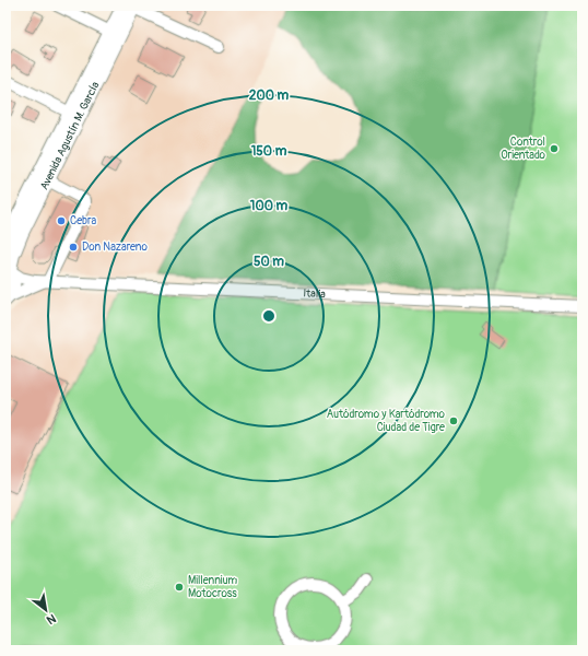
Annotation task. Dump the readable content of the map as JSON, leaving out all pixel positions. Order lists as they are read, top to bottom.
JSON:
{
  "streets": {
    "main road": ["Avenida Agustín M. García"],
    "street": ["Italia"]
  },
  "crossings": [
    ["Avenida Agustín M. García", "Italia"]
  ],
  "places": [
    "Control Orientado",
    "Cebra",
    "Don Nazareno",
    "Autódromo y Kartódromo Ciudad de Tigre",
    "Millennium Motocross"
  ],
  "north": "bottom right",
  "rings": [
    "200 m",
    "150 m",
    "100 m",
    "50 m"
  ]
}
